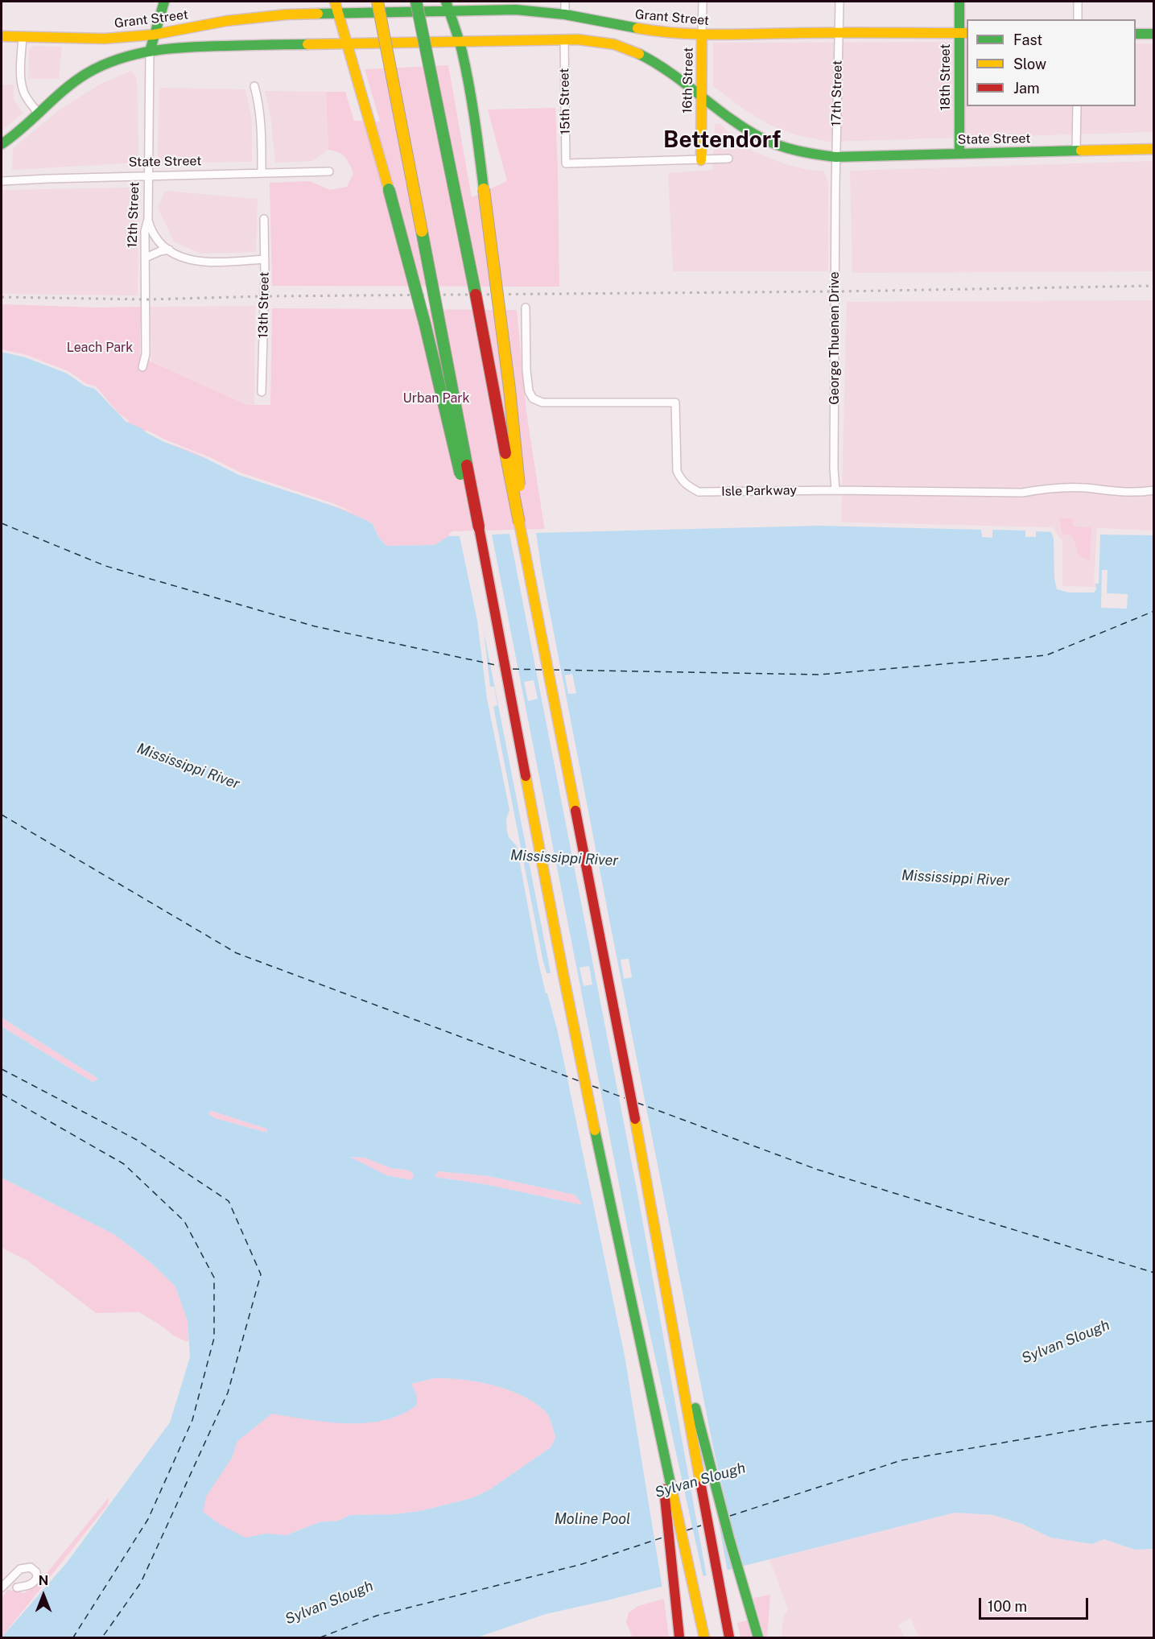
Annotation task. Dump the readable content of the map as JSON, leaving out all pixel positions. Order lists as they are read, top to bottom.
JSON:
{
  "streets": {
    "main road": [
      "Grant Street",
      "18th Street",
      "16th Street",
      "State Street",
      "12th Street"
    ],
    "street": [
      "17th Street",
      "15th Street",
      "13th Street",
      "George Thuenen Drive",
      "Isle Parkway"
    ]
  },
  "crossings": [
    ["Grant Street", "18th Street"],
    ["Grant Street", "16th Street"],
    ["Grant Street", "17th Street"],
    ["Grant Street", "12th Street"],
    ["18th Street", "State Street"],
    ["16th Street", "15th Street"],
    ["16th Street", "State Street"],
    ["17th Street", "State Street"],
    ["17th Street", "George Thuenen Drive"],
    ["15th Street", "State Street"],
    ["State Street", "12th Street"],
    ["George Thuenen Drive", "Isle Parkway"]
  ],
  "districts": ["Bettendorf"],
  "water": ["Mississippi River", "Sylvan Slough", "Moline Pool"],
  "parks": ["Leach Park", "Urban Park"],
  "legend": ["Fast", "Slow", "Jam"],
  "scale_bar": "100 m",
  "north": "top"
}
